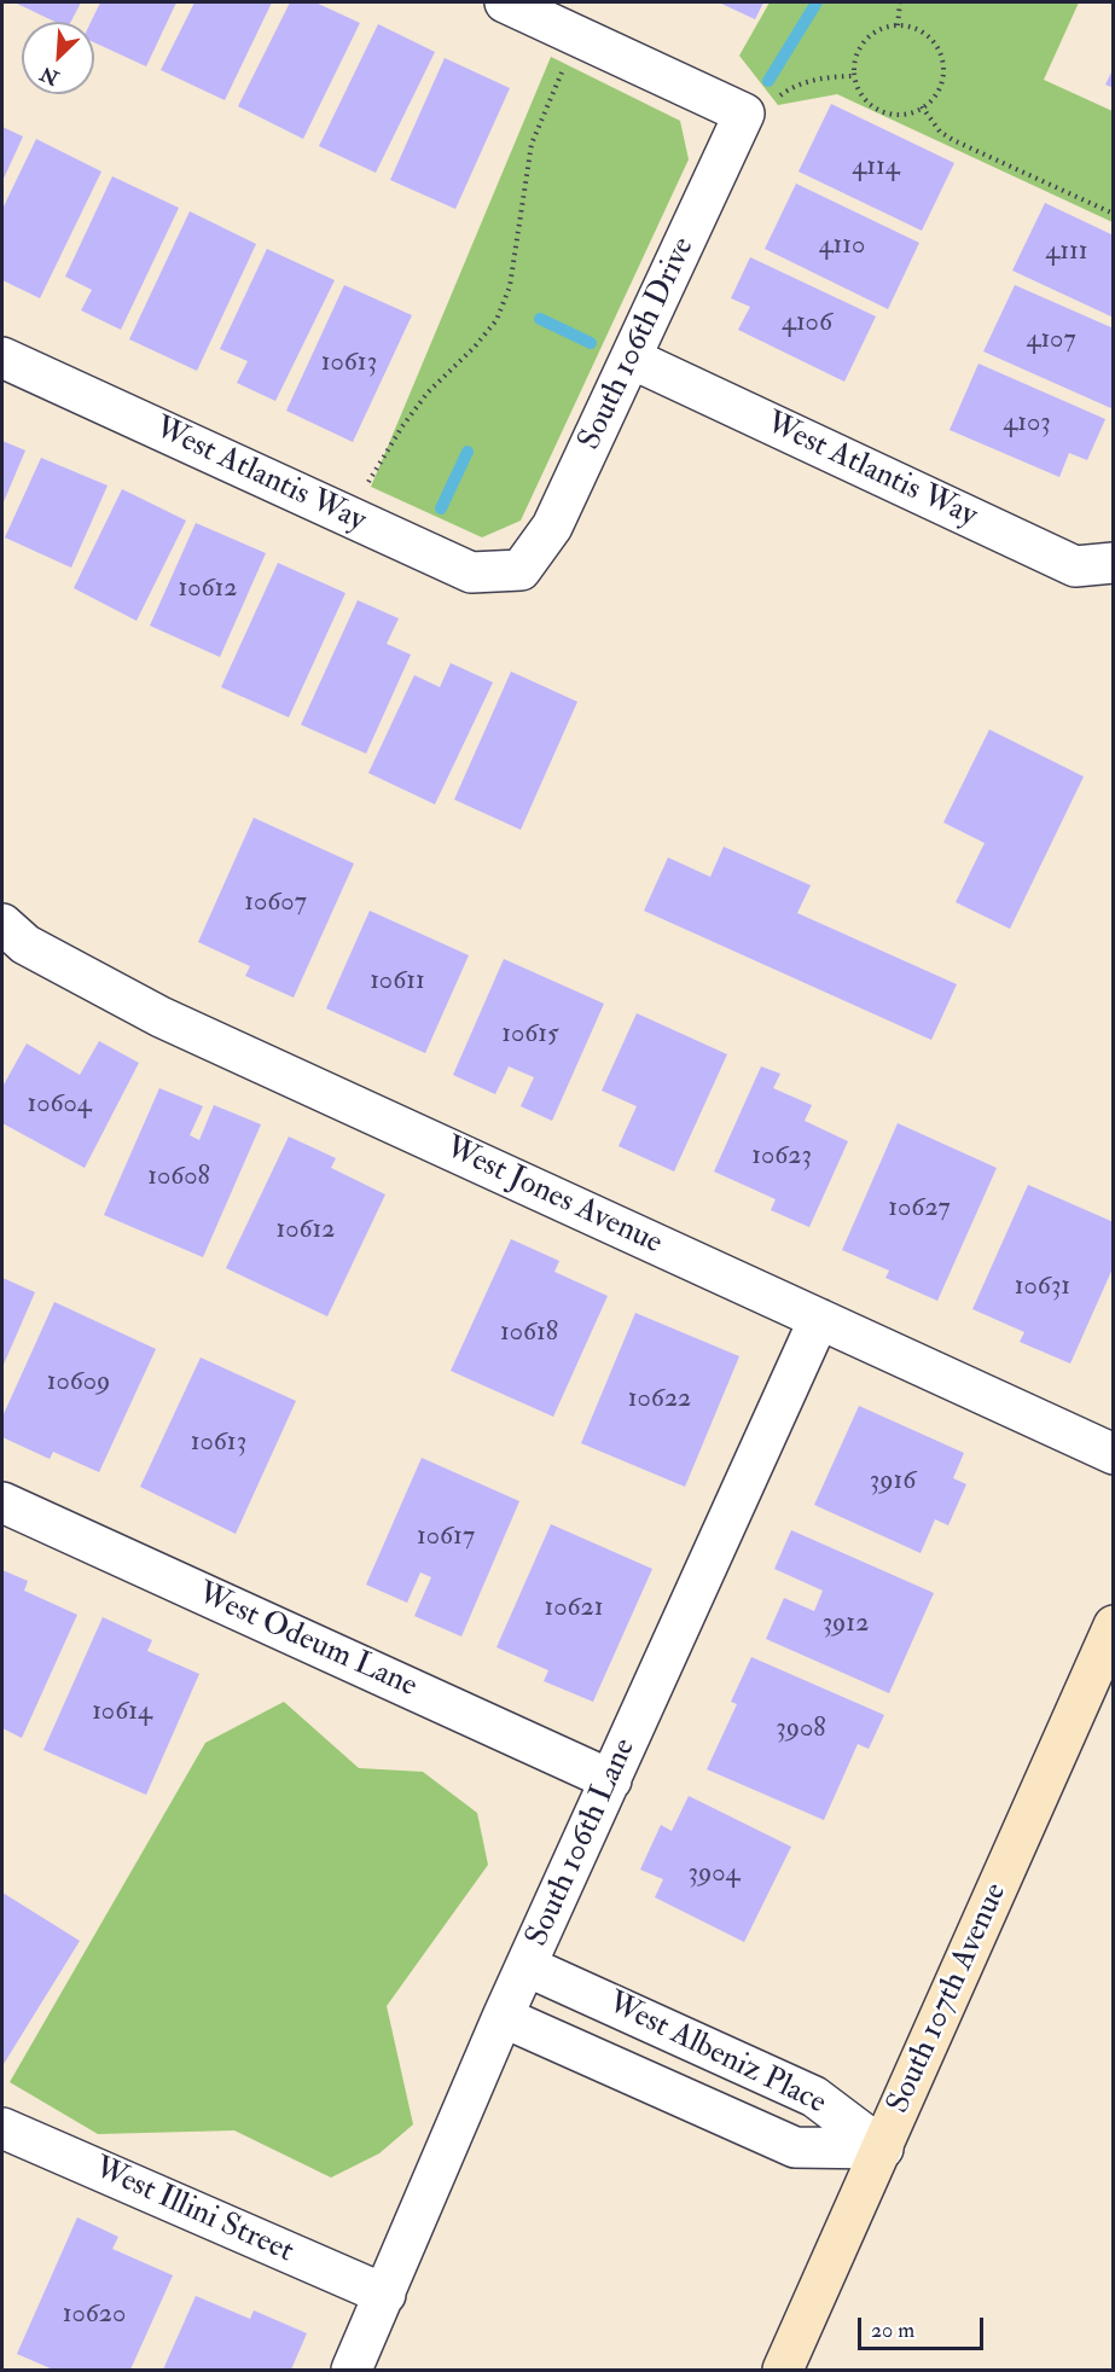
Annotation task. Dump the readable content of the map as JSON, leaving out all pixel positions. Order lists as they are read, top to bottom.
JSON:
{
  "streets": {
    "main road": ["South 107th Avenue"],
    "street": [
      "South 106th Drive",
      "West Atlantis Way",
      "West Jones Avenue",
      "West Odeum Lane",
      "South 106th Lane",
      "West Albeniz Place",
      "West Illini Street"
    ]
  },
  "crossings": [
    ["South 106th Drive", "West Atlantis Way"],
    ["West Jones Avenue", "South 106th Lane"],
    ["West Odeum Lane", "South 106th Lane"],
    ["South 106th Lane", "West Albeniz Place"],
    ["South 106th Lane", "West Illini Street"],
    ["South 107th Avenue", "West Albeniz Place"]
  ],
  "house_numbers": [
    "4114",
    "4110",
    "4111",
    "4106",
    "4107",
    "10613",
    "4103",
    "10612",
    "10607",
    "10611",
    "10615",
    "10604",
    "10623",
    "10608",
    "10627",
    "10612",
    "10631",
    "10618",
    "10609",
    "10622",
    "10613",
    "3916",
    "10617",
    "10621",
    "3912",
    "10614",
    "3908",
    "3904",
    "10620"
  ],
  "scale_bar": "20 m",
  "north": "bottom left"
}
